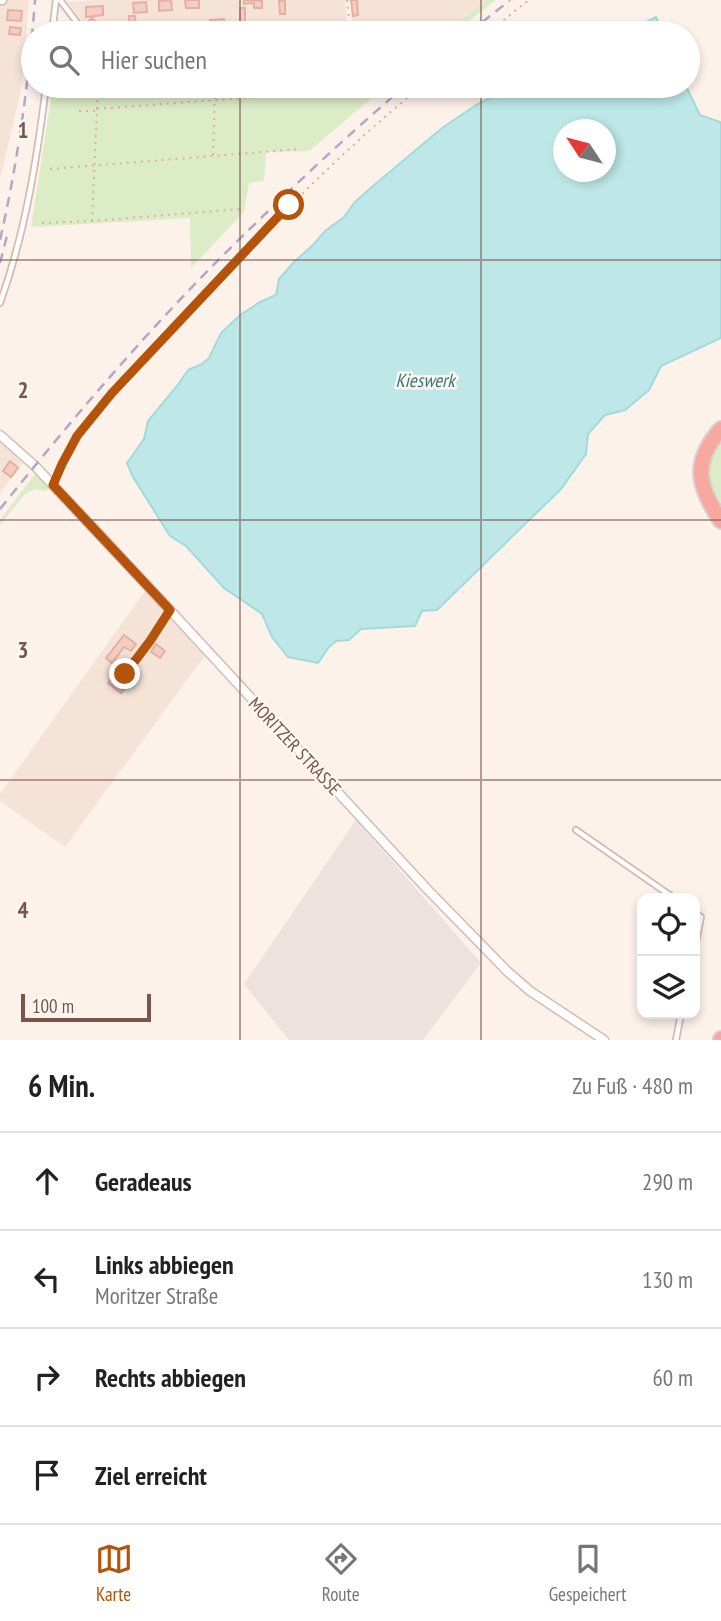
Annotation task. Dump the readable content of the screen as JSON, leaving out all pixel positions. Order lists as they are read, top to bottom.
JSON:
{
  "streets": {
    "street": ["MORITZER STRASSE"]
  },
  "water": ["Kieswerk"],
  "scale_bar": "100 m",
  "north": "top left",
  "page": {
    "search": "Hier suchen",
    "scale": "100 m",
    "heading": ["6 Min.", "Zu Fuß · 480 m"],
    "list": [
      ["Geradeaus", "290 m"],
      ["Links abbiegen", "Moritzer Straße", "130 m"],
      ["Rechts abbiegen", "60 m"],
      "Ziel erreicht"
    ],
    "nav": ["Karte", "Route", "Gespeichert"]
  },
  "grid": {
    "rows": [
      "1",
      "2",
      "3",
      "4"
    ]
  }
}
